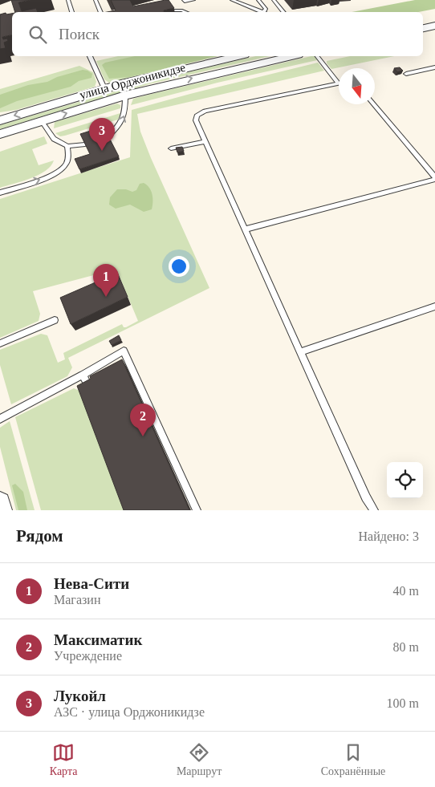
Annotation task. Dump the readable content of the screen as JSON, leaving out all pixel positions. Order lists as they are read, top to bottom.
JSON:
{
  "streets": {
    "street": ["улица Орджоникидзе"]
  },
  "north": "bottom",
  "page": {
    "search": "Поиск",
    "pins": ["3", "1", "2"],
    "heading": ["Рядом", "Найдено: 3"],
    "list": [
      {
        "mark": "1",
        "name": "Нева-Сити",
        "note": "Магазин",
        "value": "40 m"
      },
      {
        "mark": "2",
        "name": "Максиматик",
        "note": "Учреждение",
        "value": "80 m"
      },
      {
        "mark": "3",
        "name": "Лукойл",
        "note": "АЗС · улица Орджоникидзе",
        "value": "100 m"
      }
    ],
    "nav": ["Карта", "Маршрут", "Сохранённые"]
  }
}
